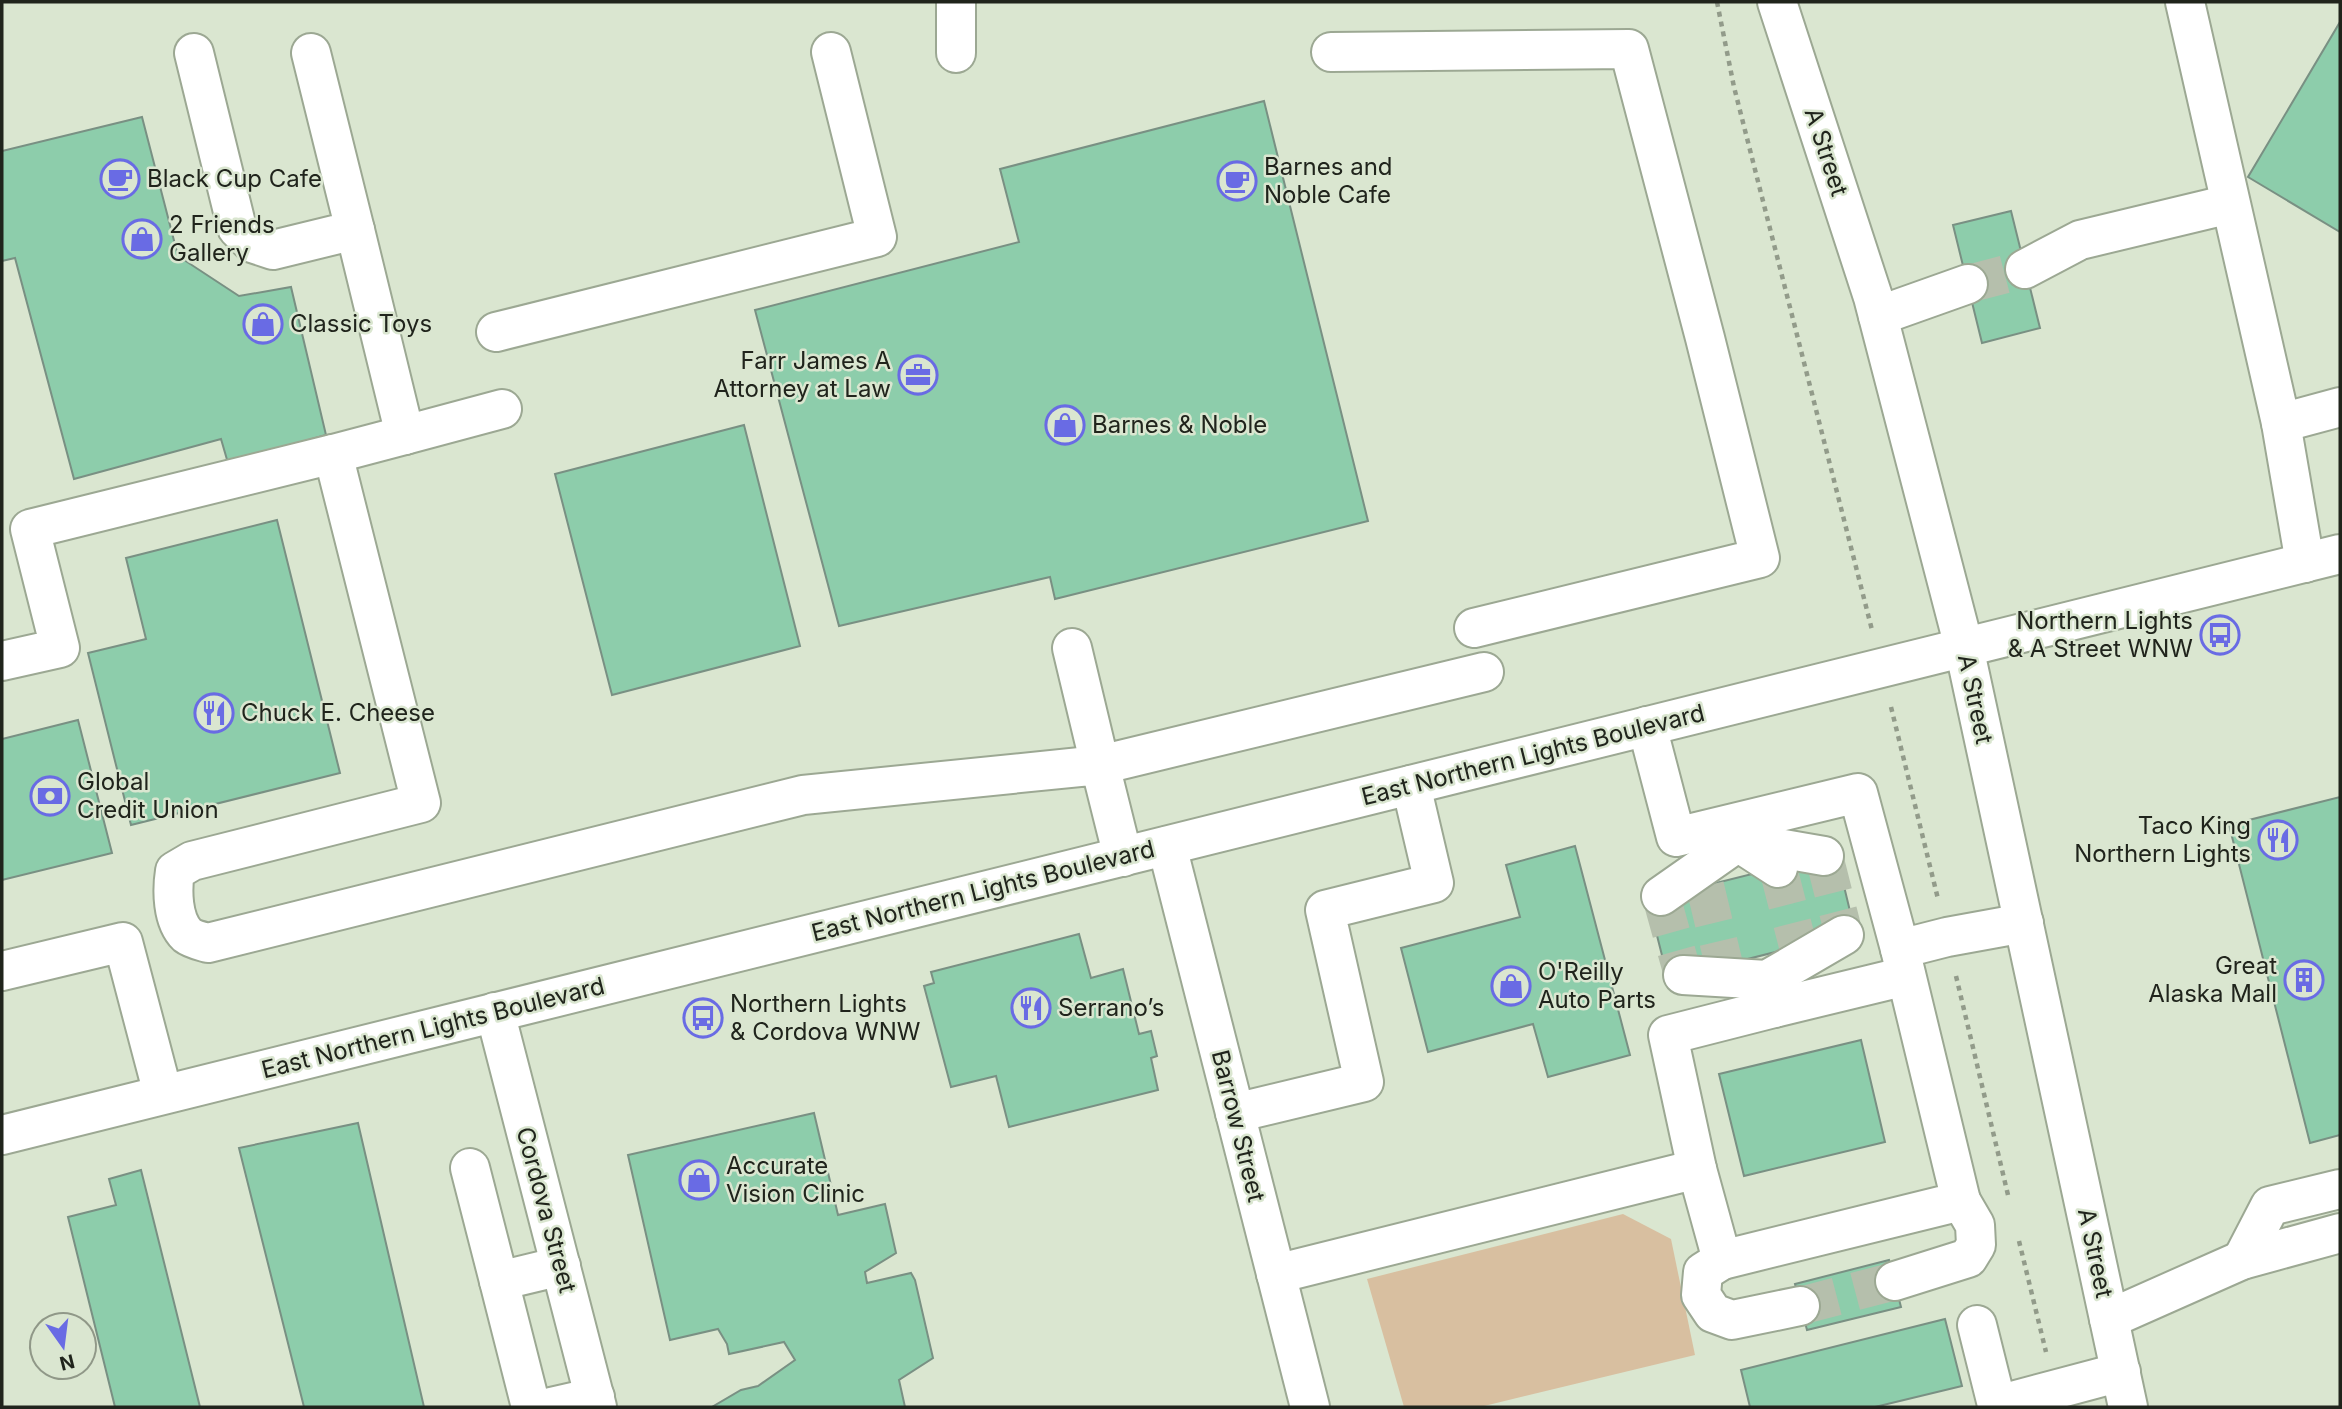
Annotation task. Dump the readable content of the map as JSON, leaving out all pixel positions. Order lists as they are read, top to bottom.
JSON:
{
  "streets": {
    "main road": [
      "A Street",
      "East Northern Lights Boulevard",
      "Barrow Street",
      "Cordova Street"
    ]
  },
  "crossings": [
    ["A Street", "East Northern Lights Boulevard"],
    ["East Northern Lights Boulevard", "Barrow Street"],
    ["East Northern Lights Boulevard", "Cordova Street"]
  ],
  "places": {
    "cafe": ["Black Cup Cafe", "Barnes and Noble Cafe"],
    "shop": [
      "2 Friends Gallery",
      "Classic Toys",
      "Barnes & Noble",
      "O'Reilly Auto Parts",
      "Accurate Vision Clinic"
    ],
    "office": ["Farr James A Attorney at Law"],
    "bus stop": ["Northern Lights & A Street WNW", "Northern Lights & Cordova WNW"],
    "restaurant": ["Chuck E. Cheese", "Taco King Northern Lights", "Serrano’s"],
    "bank": ["Global Credit Union"],
    "building": ["Great Alaska Mall"]
  },
  "north": "bottom"
}
